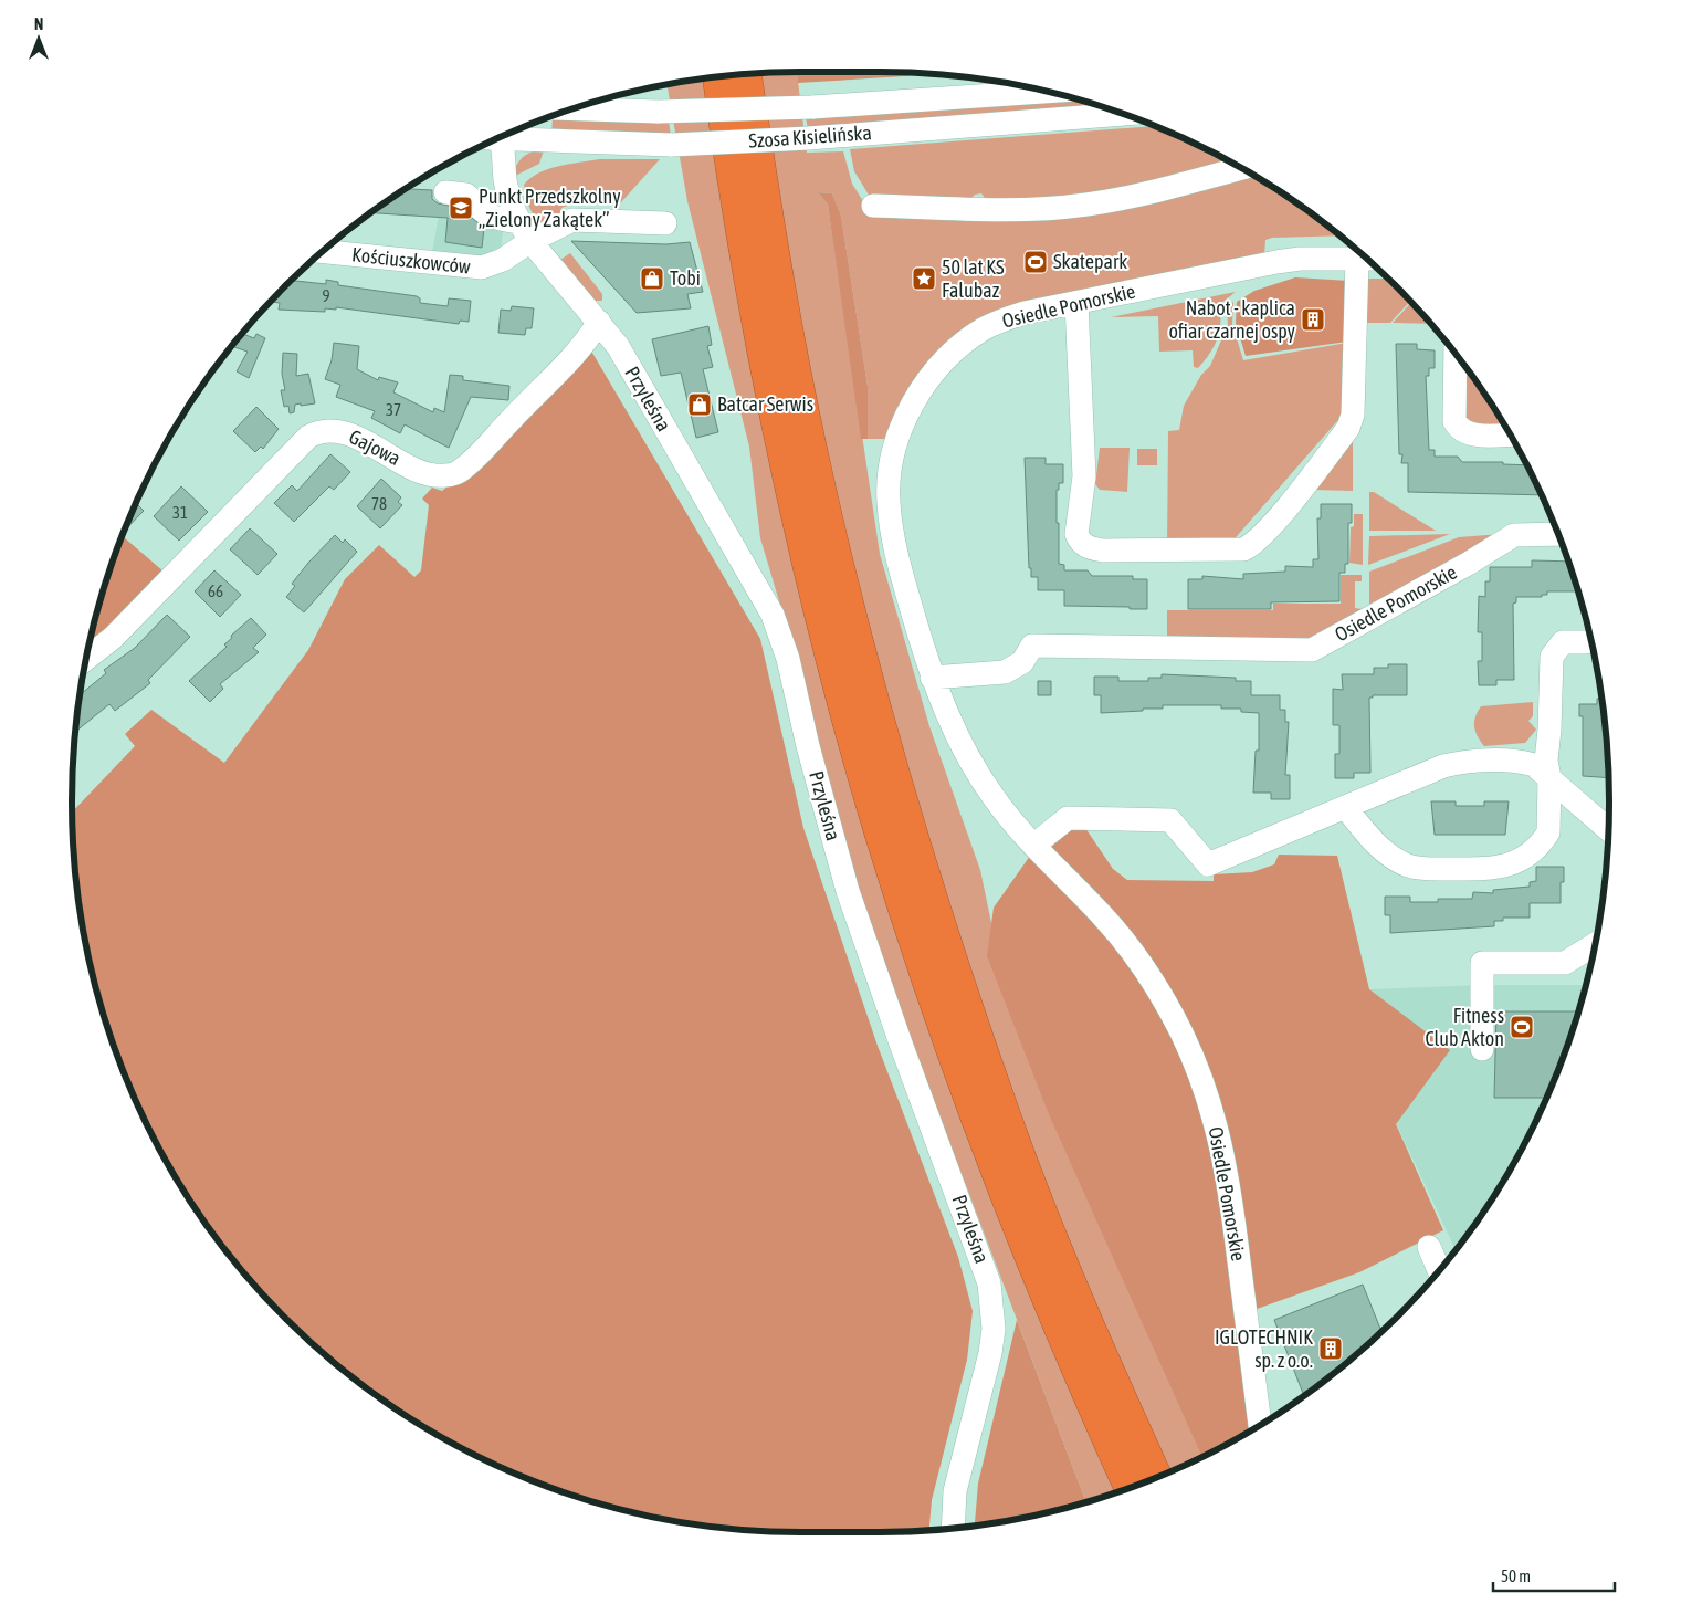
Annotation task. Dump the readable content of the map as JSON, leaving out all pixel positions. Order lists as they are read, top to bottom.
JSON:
{
  "streets": {
    "street": [
      "Szosa Kisielińska",
      "Kościuszkowców",
      "Osiedle Pomorskie",
      "Przyleśna",
      "Gajowa"
    ]
  },
  "crossings": [
    ["Kościuszkowców", "Przyleśna"],
    ["Przyleśna", "Gajowa"]
  ],
  "places": {
    "school or university": ["Punkt Przedszkolny „Zielony Zakątek”"],
    "sports": ["Skatepark", "Fitness Club Akton"],
    "shop": ["Tobi", "Batcar Serwis"],
    "place": ["50 lat KS Falubaz"],
    "building": ["Nabot - kaplica ofiar czarnej ospy", "IGLOTECHNIK sp. z o.o."]
  },
  "house_numbers": [
    "9",
    "37",
    "78",
    "31",
    "66"
  ],
  "scale_bar": "50 m",
  "north": "top"
}
